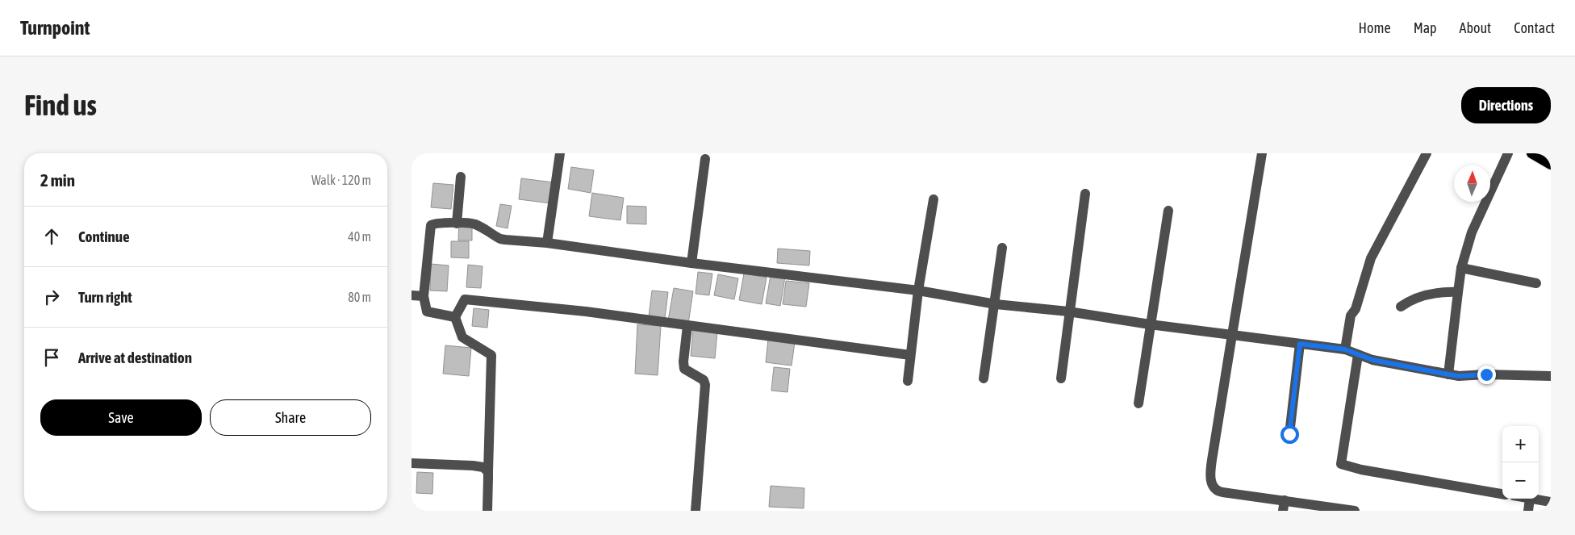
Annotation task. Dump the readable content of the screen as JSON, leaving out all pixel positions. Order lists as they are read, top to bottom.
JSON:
{
  "north": "top",
  "page": {
    "header": "Turnpoint",
    "nav": [
      "Home",
      "Map",
      "About",
      "Contact"
    ],
    "buttons": [
      "Directions",
      ["Save", "Share"]
    ],
    "title": "Find us",
    "heading": ["2 min", "Walk · 120 m"],
    "list": [
      ["Continue", "40 m"],
      ["Turn right", "80 m"],
      "Arrive at destination"
    ],
    "map_buttons": ["+", "−"]
  }
}
